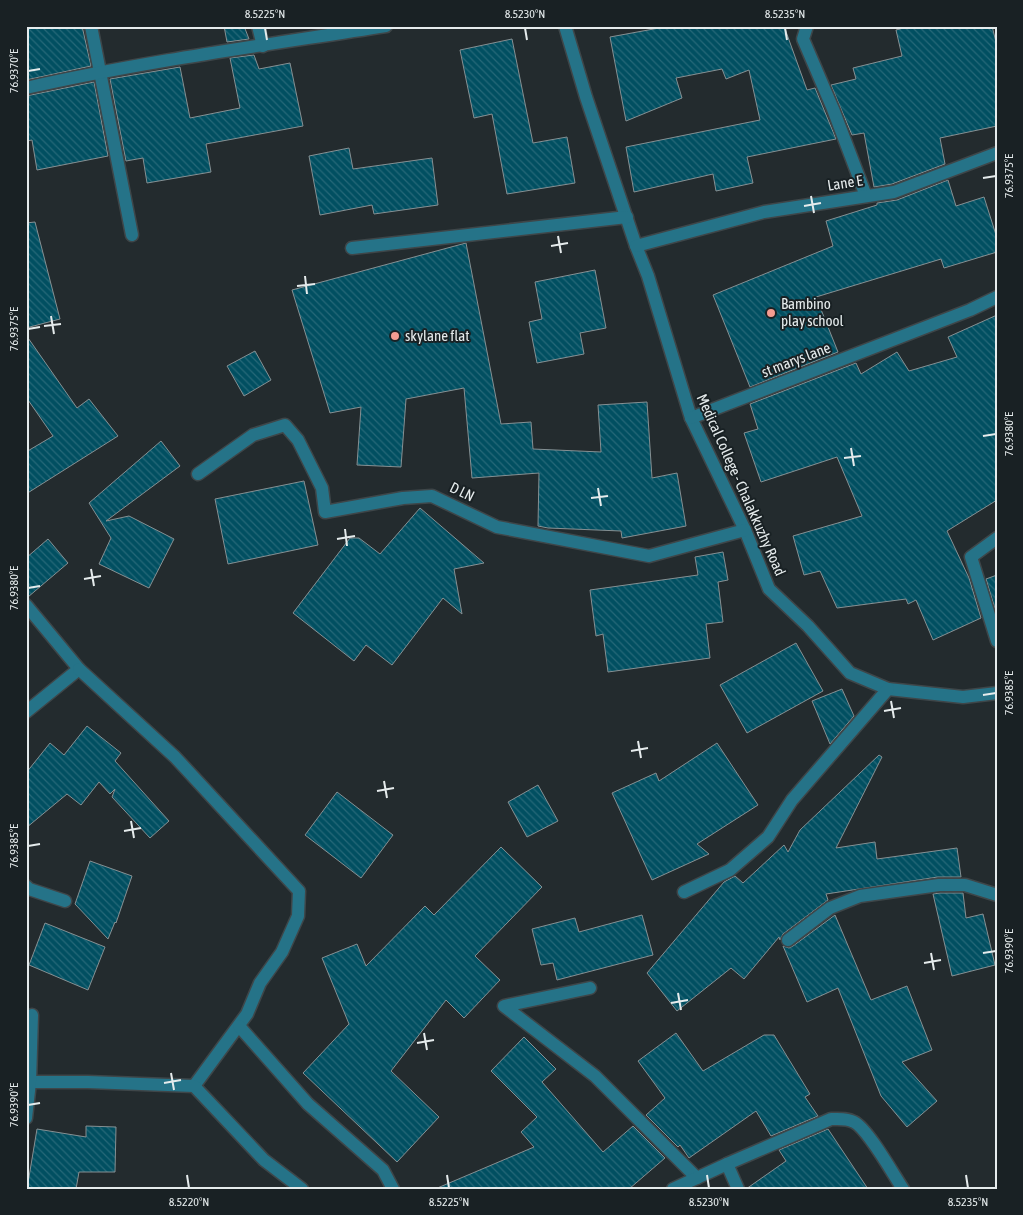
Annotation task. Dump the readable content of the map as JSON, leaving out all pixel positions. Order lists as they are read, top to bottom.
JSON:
{
  "streets": {
    "street": [
      "Lane E",
      "st marys lane",
      "Medical College - Chalakkuzhy Road",
      "D LN"
    ]
  },
  "crossings": [
    ["Lane E", "Medical College - Chalakkuzhy Road"],
    ["st marys lane", "Medical College - Chalakkuzhy Road"],
    ["Medical College - Chalakkuzhy Road", "D LN"]
  ],
  "places": ["Bambino play school", "skylane flat"],
  "coordinates": [
    "8.5225°N",
    "8.5230°N",
    "8.5235°N",
    "76.9370°E",
    "76.9375°E",
    "76.9380°E",
    "76.9385°E",
    "76.9390°E",
    "8.5220°N"
  ]
}
